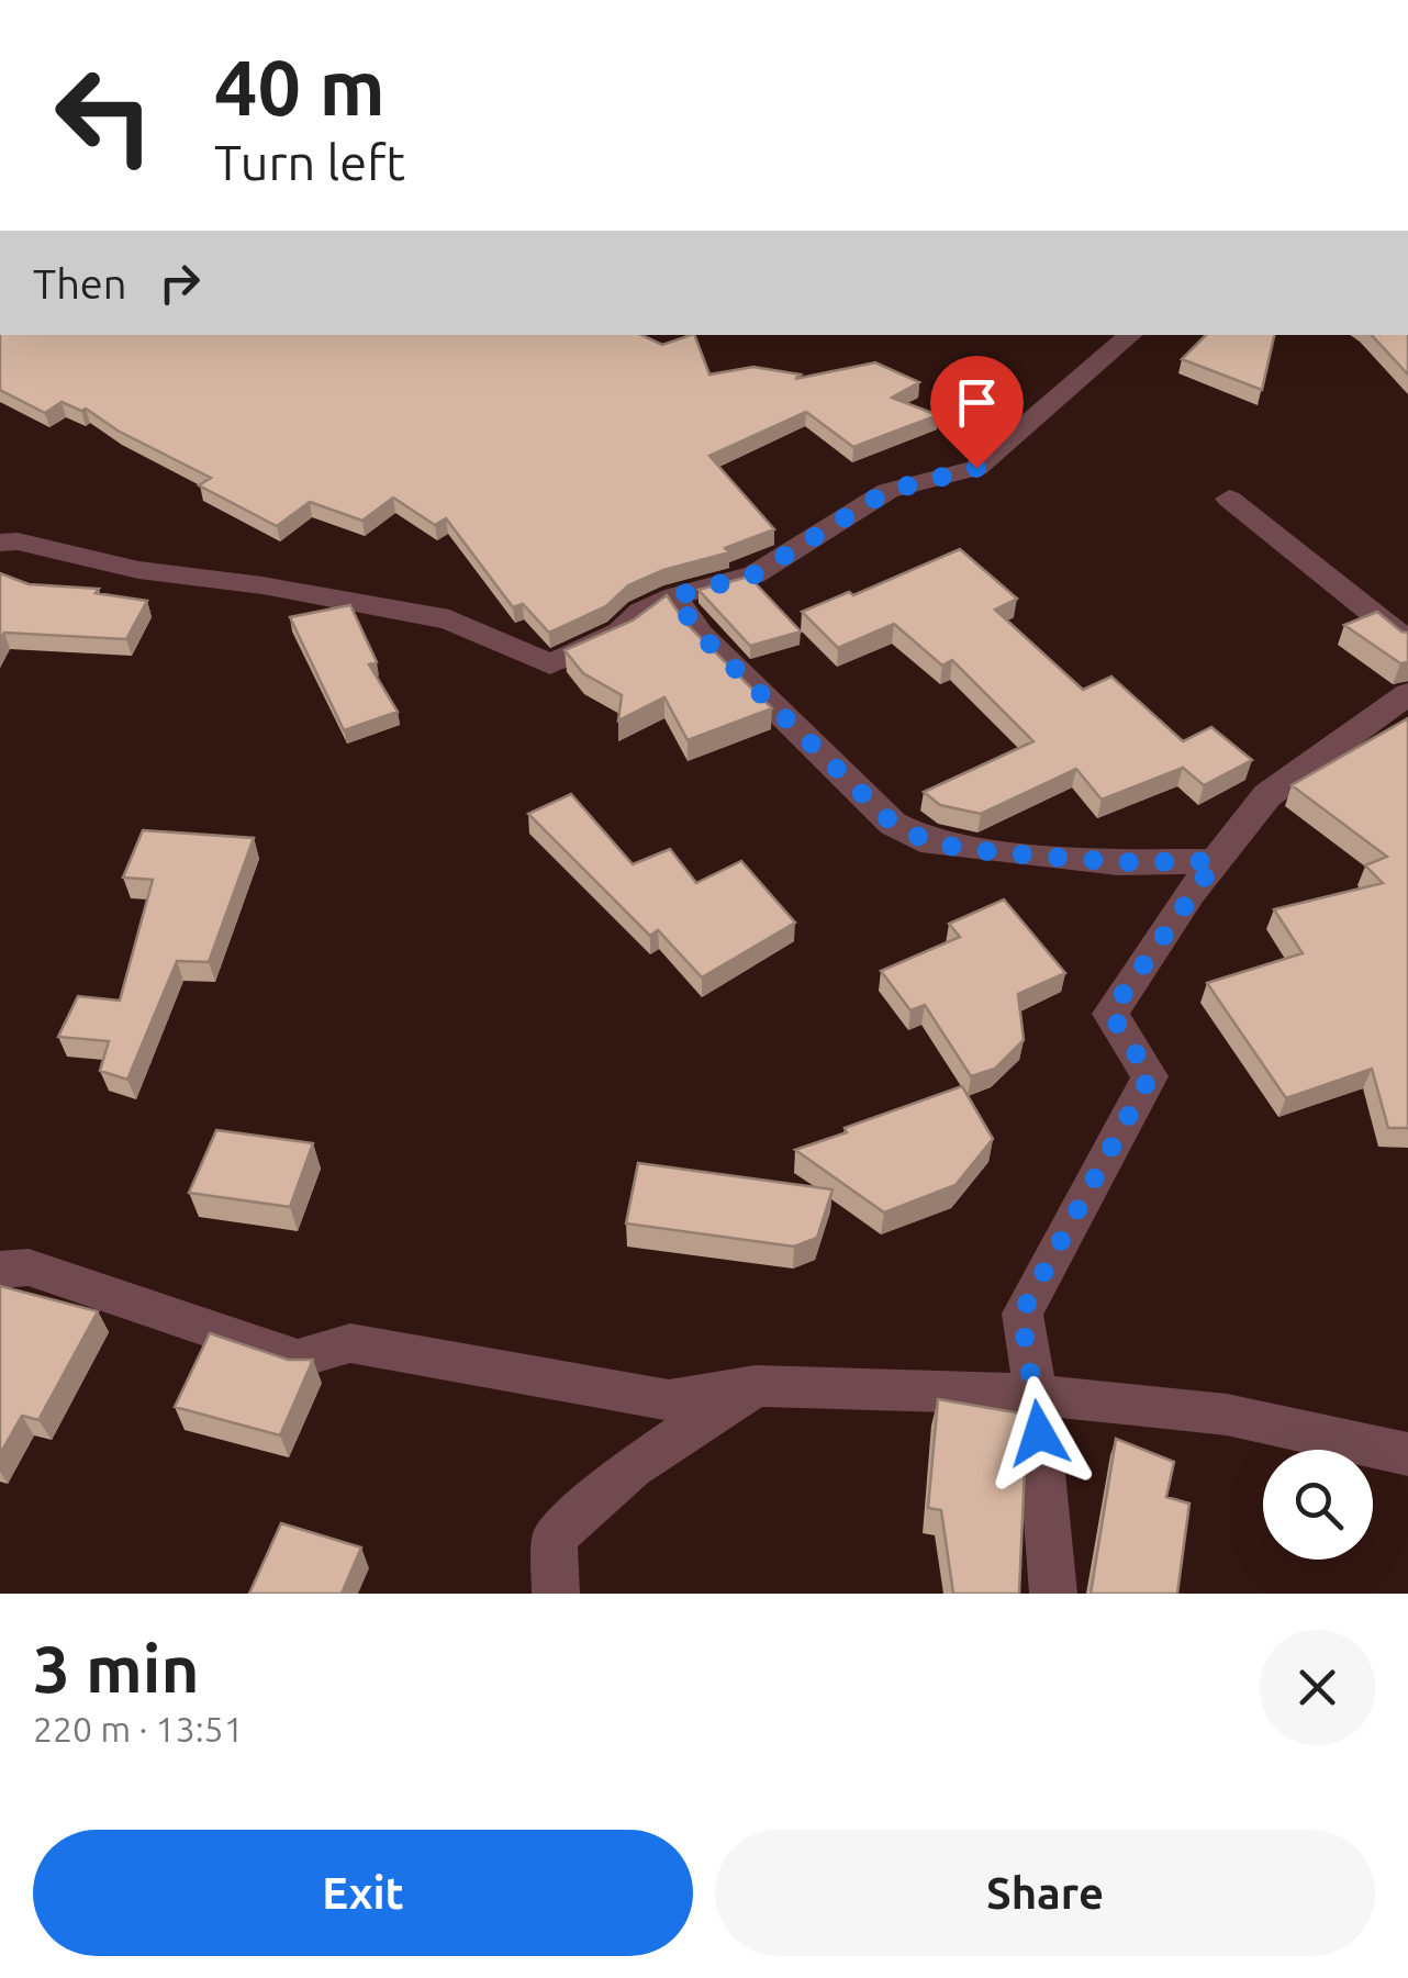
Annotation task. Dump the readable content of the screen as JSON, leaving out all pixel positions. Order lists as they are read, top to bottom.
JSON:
{
  "page": {
    "turn": ["40 m", "Turn left"],
    "then": "Then",
    "heading": ["3 min", "220 m · 13:51"],
    "buttons": ["Exit", "Share"]
  }
}
